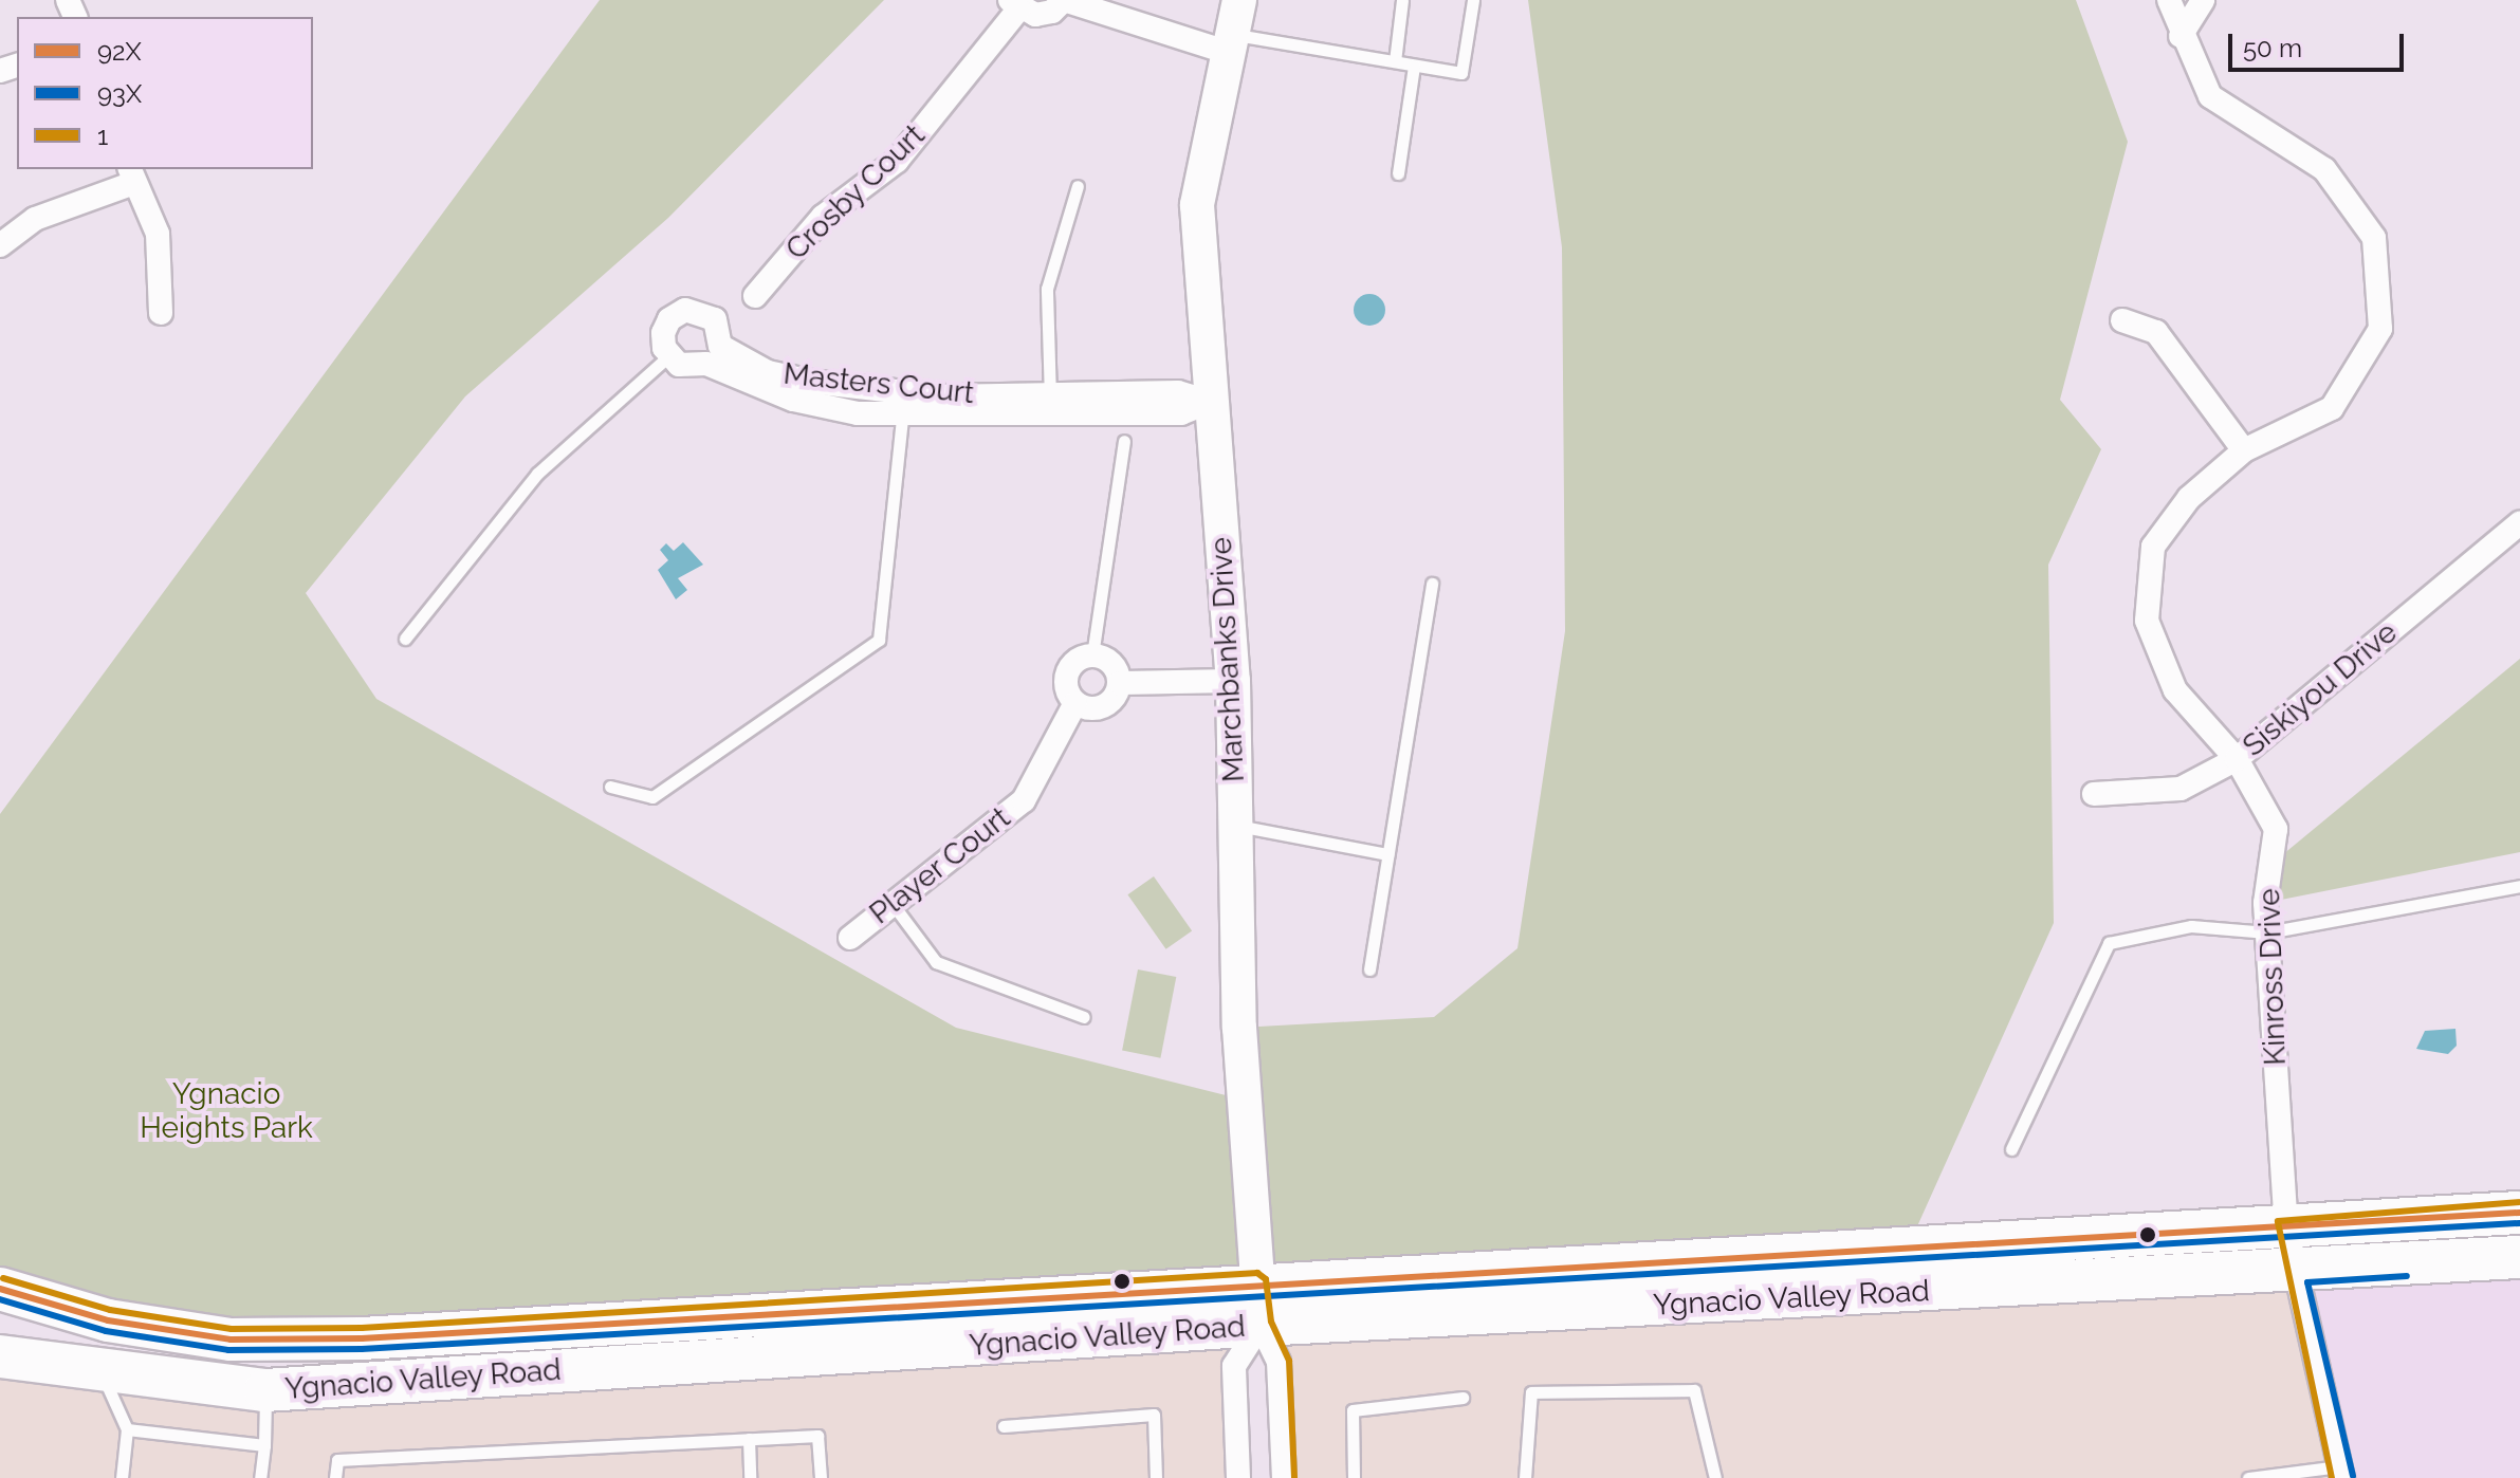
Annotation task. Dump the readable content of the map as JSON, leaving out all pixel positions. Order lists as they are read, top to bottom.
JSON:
{
  "streets": {
    "highway": ["Ygnacio Valley Road"],
    "street": [
      "Crosby Court",
      "Masters Court",
      "Marchbanks Drive",
      "Siskiyou Drive",
      "Player Court",
      "Kinross Drive"
    ]
  },
  "crossings": [
    ["Crosby Court", "Marchbanks Drive"],
    ["Masters Court", "Marchbanks Drive"],
    ["Marchbanks Drive", "Ygnacio Valley Road"],
    ["Siskiyou Drive", "Kinross Drive"],
    ["Kinross Drive", "Ygnacio Valley Road"]
  ],
  "parks": ["Ygnacio Heights Park"],
  "lines": ["transit line 1", "transit line 92X", "transit line 93X"],
  "legend": ["92X", "93X", "1"],
  "scale_bar": "50 m"
}
